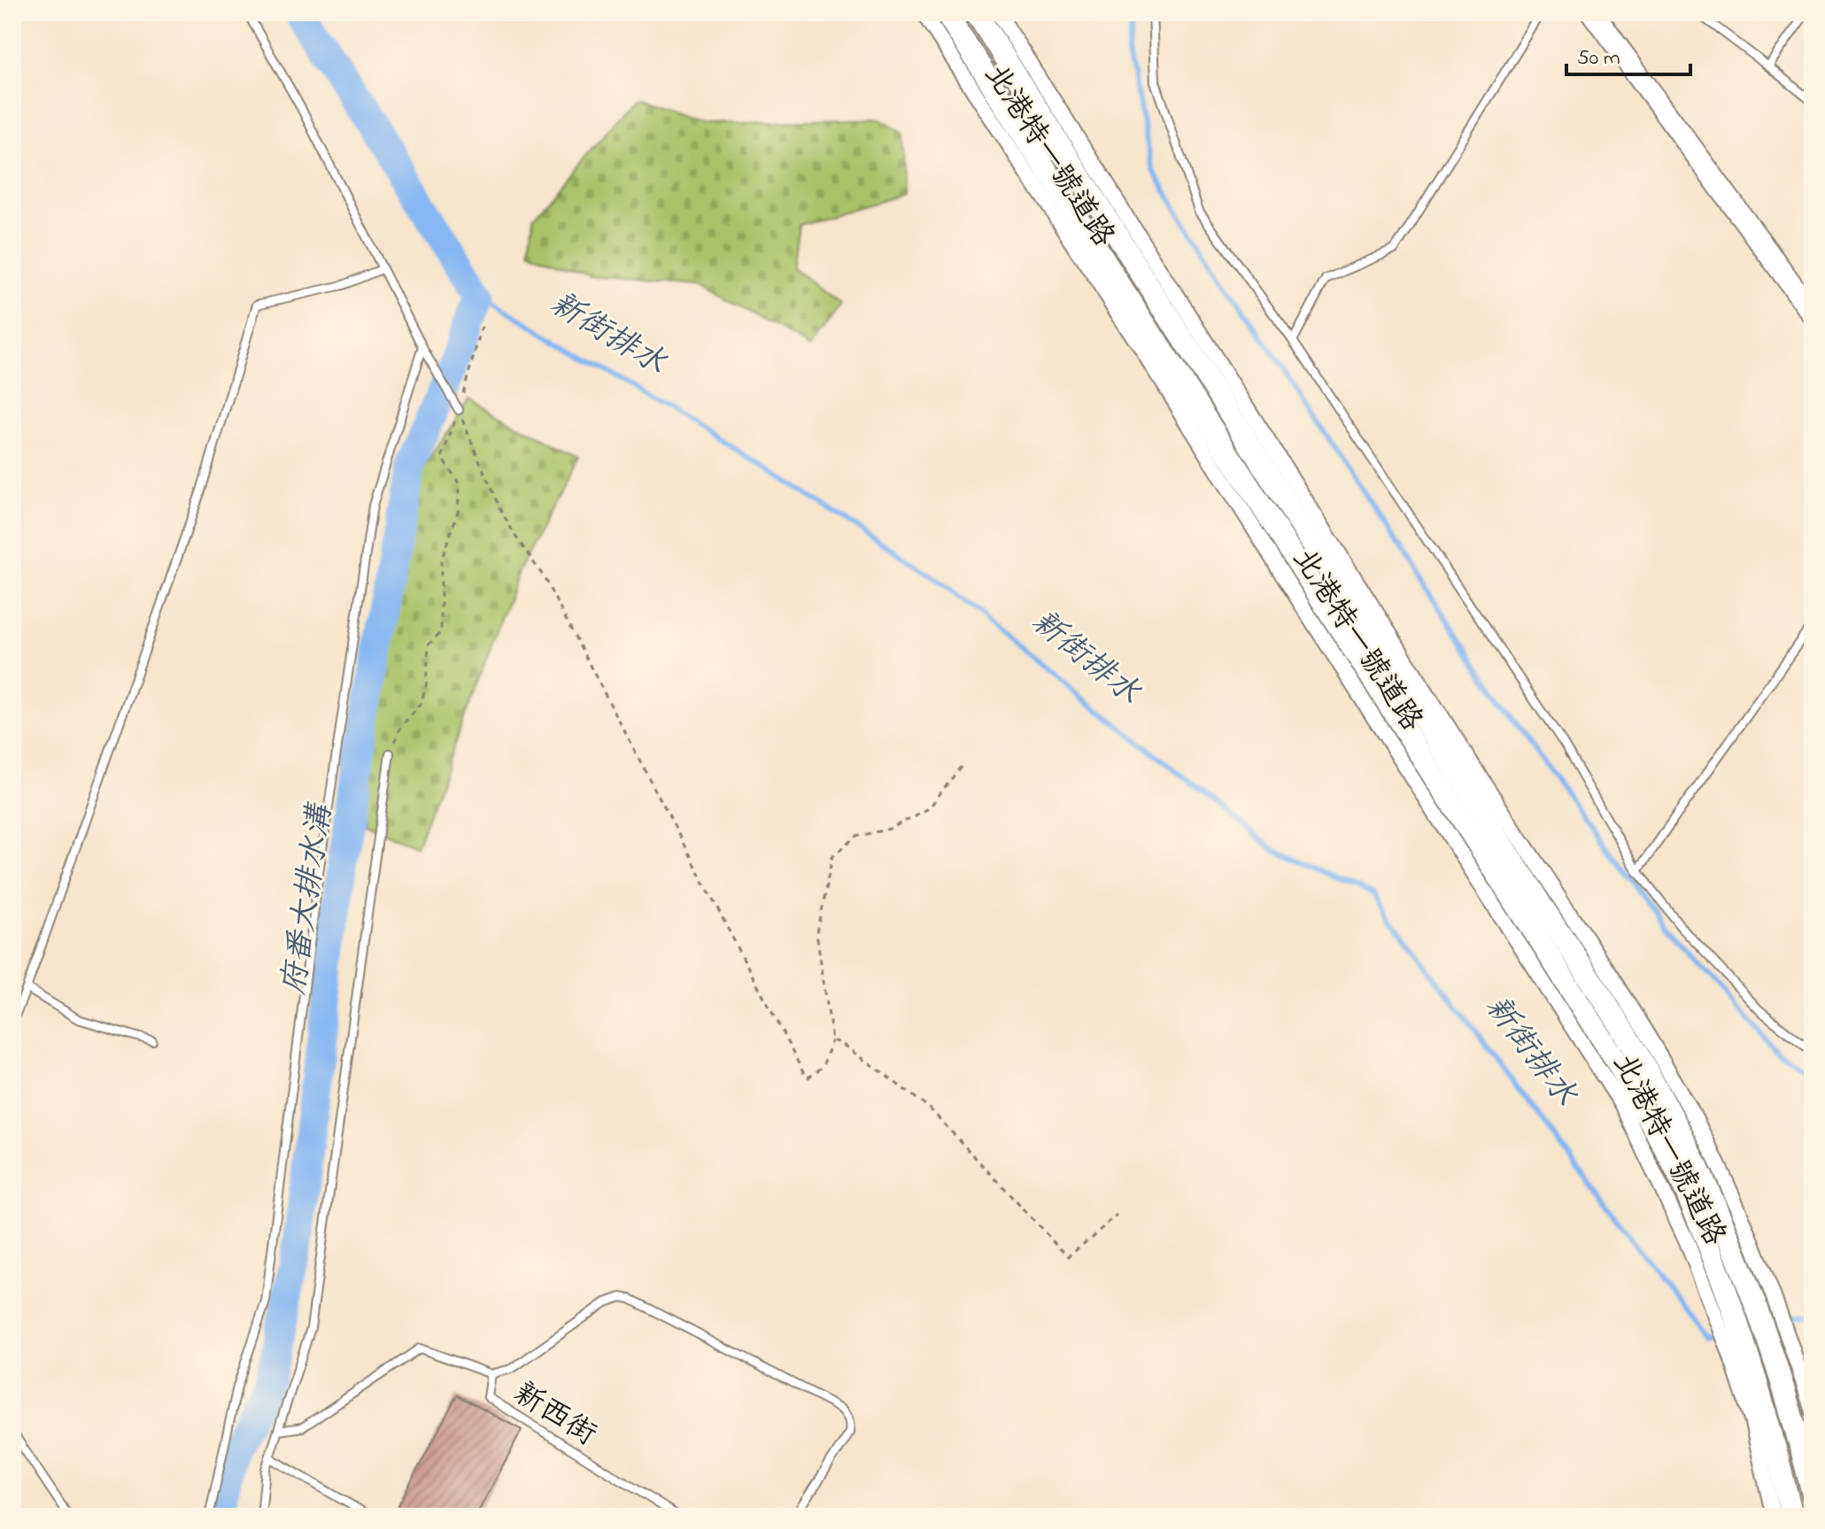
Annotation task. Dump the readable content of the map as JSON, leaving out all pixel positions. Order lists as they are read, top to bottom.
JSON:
{
  "streets": {
    "street": ["北港特一號道路"],
    "lane": ["新西街"]
  },
  "water": ["新街排水", "府番大排水溝"],
  "scale_bar": "50 m"
}
